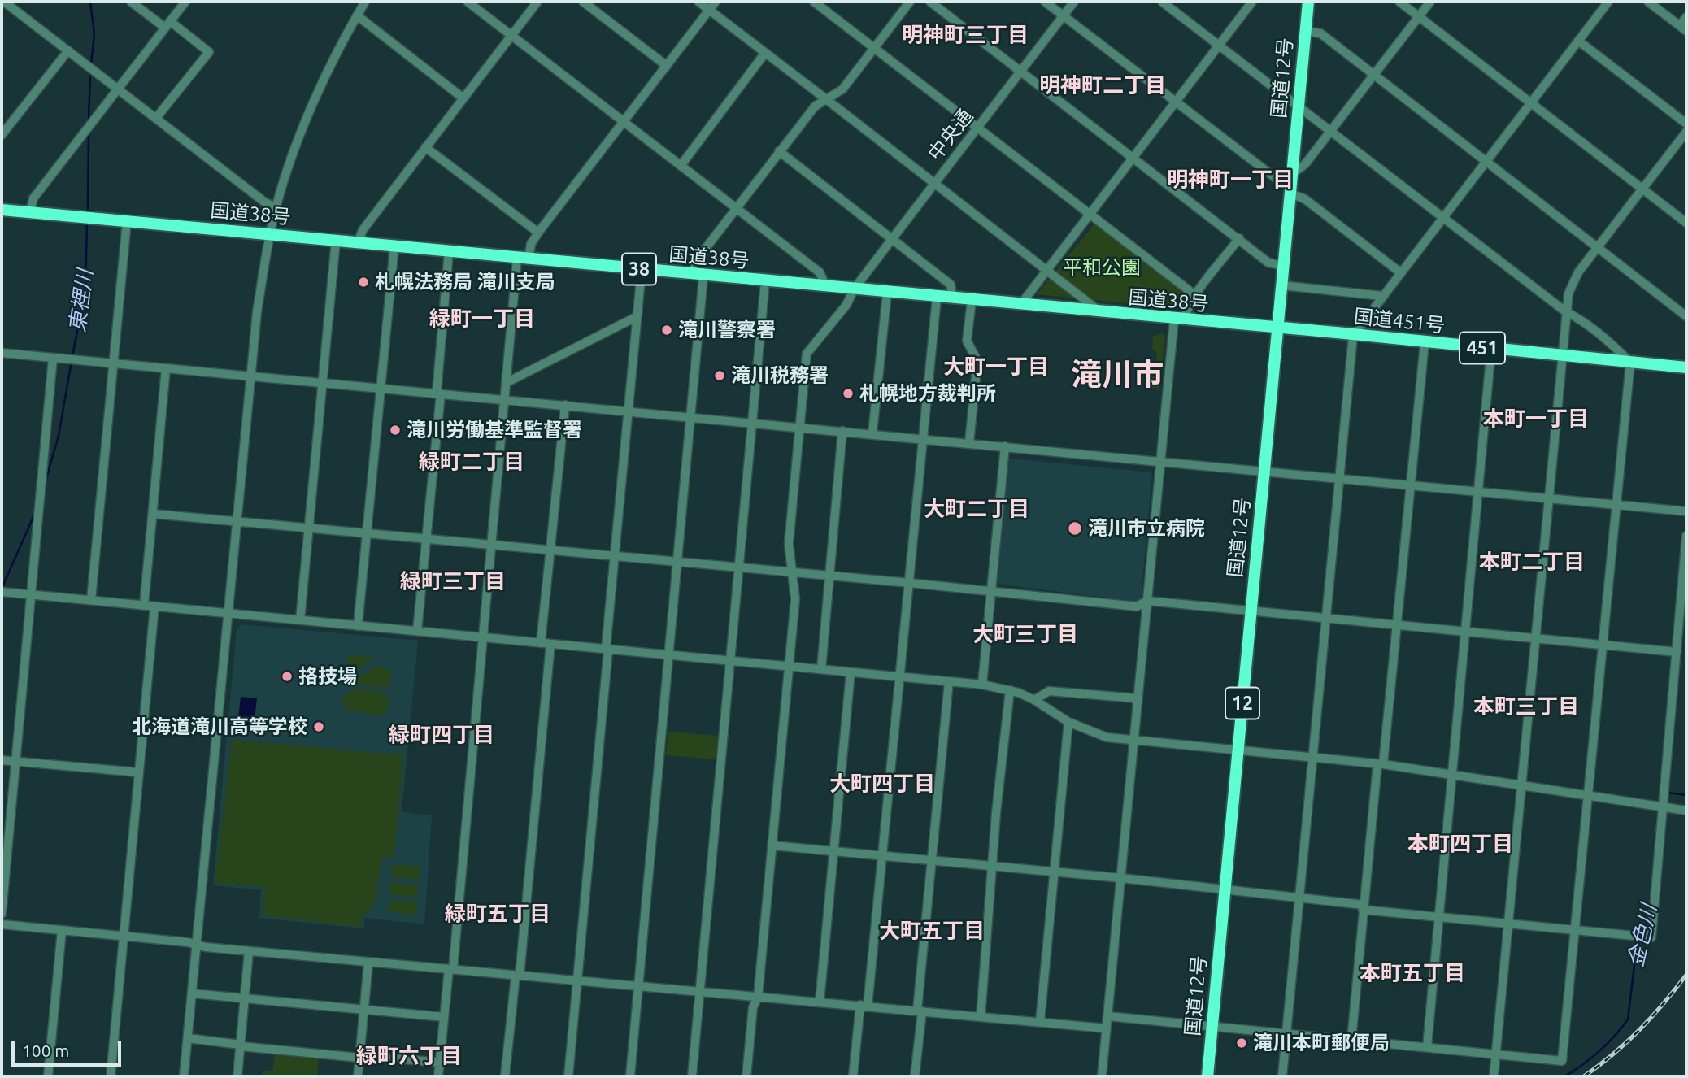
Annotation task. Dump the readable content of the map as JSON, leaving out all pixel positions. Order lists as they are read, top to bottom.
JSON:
{
  "streets": {
    "highway": [
      "国道12号",
      "国道38号",
      "38",
      "国道451号",
      "451",
      "12"
    ],
    "street": ["中央通"]
  },
  "crossings": [
    ["国道12号", "国道38号"],
    ["国道12号", "国道451号"],
    ["中央通", "国道38号"],
    ["国道38号", "国道451号"]
  ],
  "districts": [
    "明神町三丁目",
    "明神町二丁目",
    "明神町一丁目",
    "緑町一丁目",
    "大町一丁目",
    "滝川市",
    "本町一丁目",
    "緑町二丁目",
    "大町二丁目",
    "本町二丁目",
    "緑町三丁目",
    "大町三丁目",
    "本町三丁目",
    "緑町四丁目",
    "大町四丁目",
    "本町四丁目",
    "緑町五丁目",
    "大町五丁目",
    "本町五丁目",
    "緑町六丁目"
  ],
  "water": ["東裡川", "金色川"],
  "parks": ["平和公園"],
  "places": [
    "札幌法務局 滝川支局",
    "滝川警察署",
    "滝川税務署",
    "札幌地方裁判所",
    "滝川労働基準監督署",
    "滝川市立病院",
    "挌技場",
    "北海道滝川高等学校",
    "滝川本町郵便局"
  ],
  "scale_bar": "100 m"
}
